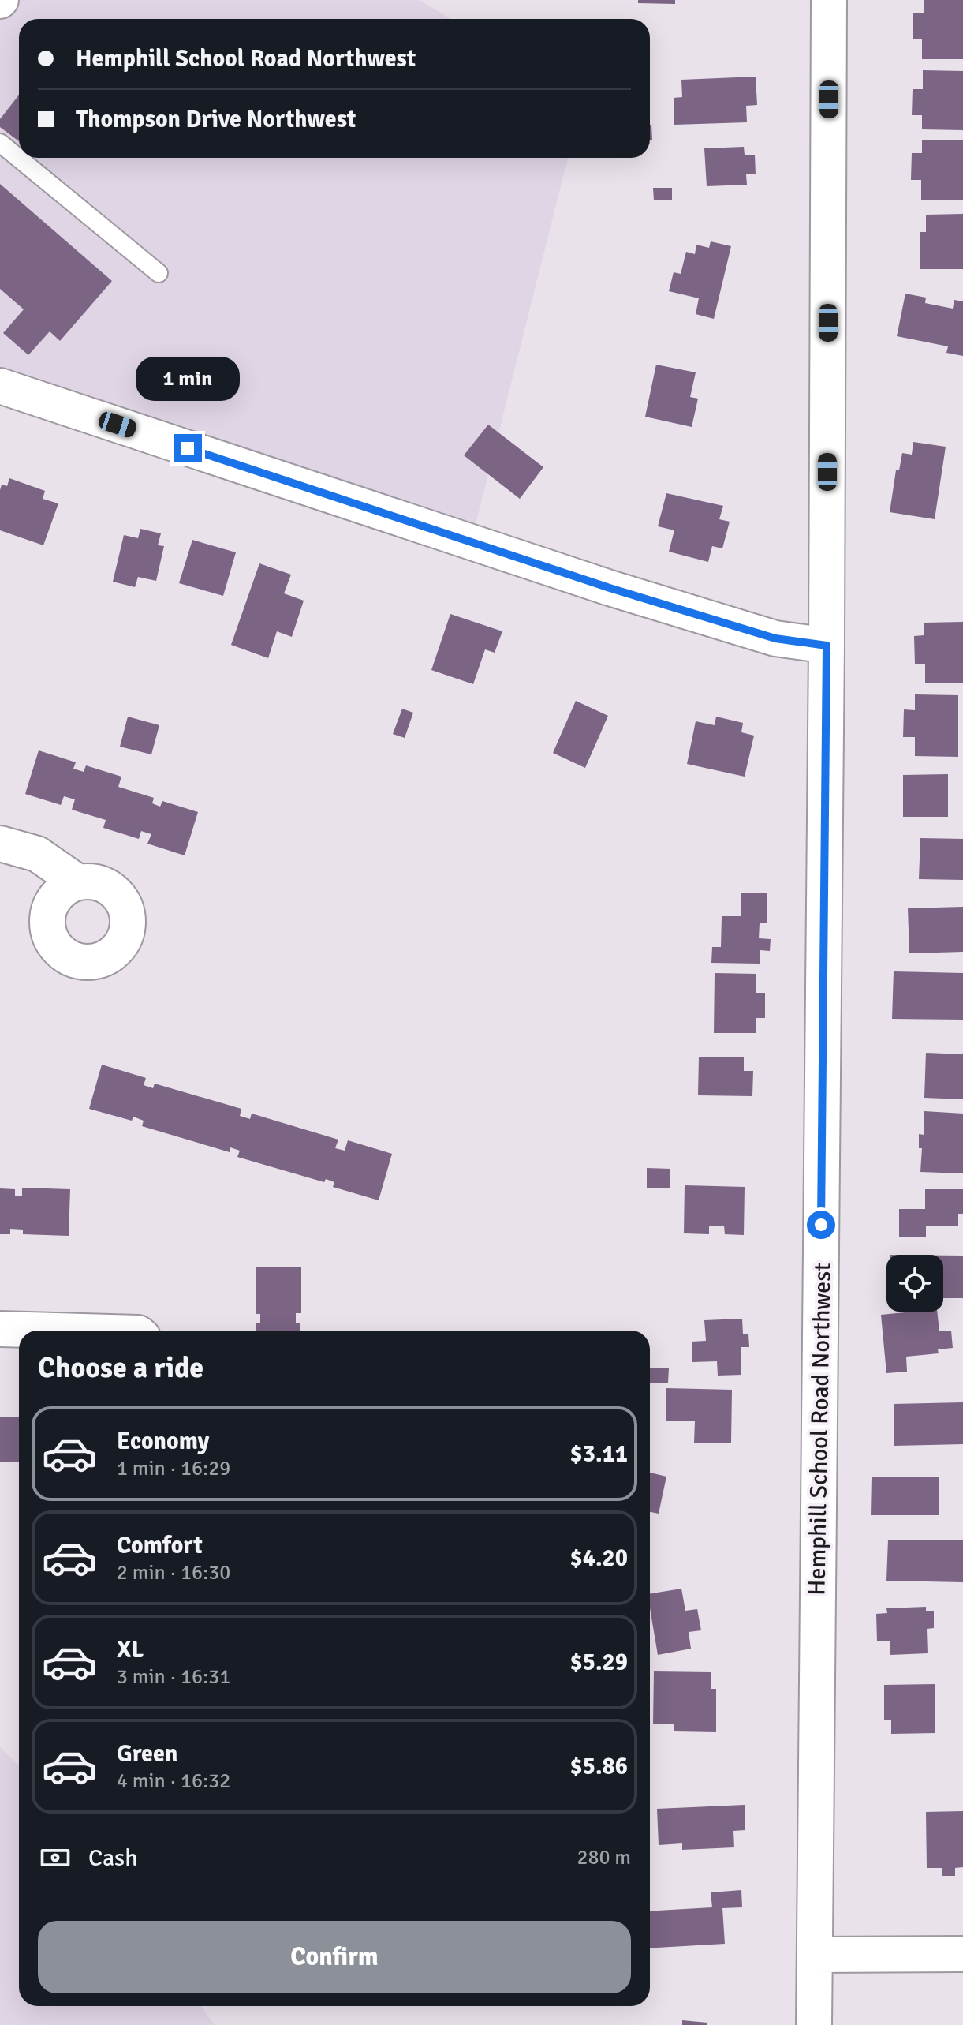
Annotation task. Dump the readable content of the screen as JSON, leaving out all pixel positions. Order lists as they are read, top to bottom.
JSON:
{
  "streets": {
    "street": ["Hemphill School Road Northwest"]
  },
  "page": {
    "banner": ["Hemphill School Road Northwest", "Thompson Drive Northwest"],
    "bubble": "1 min",
    "heading": "Choose a ride",
    "list": [
      {
        "name": "Economy",
        "note": "1 min · 16:29",
        "value": "$3.11"
      },
      {
        "name": "Comfort",
        "note": "2 min · 16:30",
        "value": "$4.20"
      },
      {
        "name": "XL",
        "note": "3 min · 16:31",
        "value": "$5.29"
      },
      {
        "name": "Green",
        "note": "4 min · 16:32",
        "value": "$5.86"
      }
    ],
    "pay": ["Cash", "280 m"],
    "buttons": "Confirm"
  }
}
